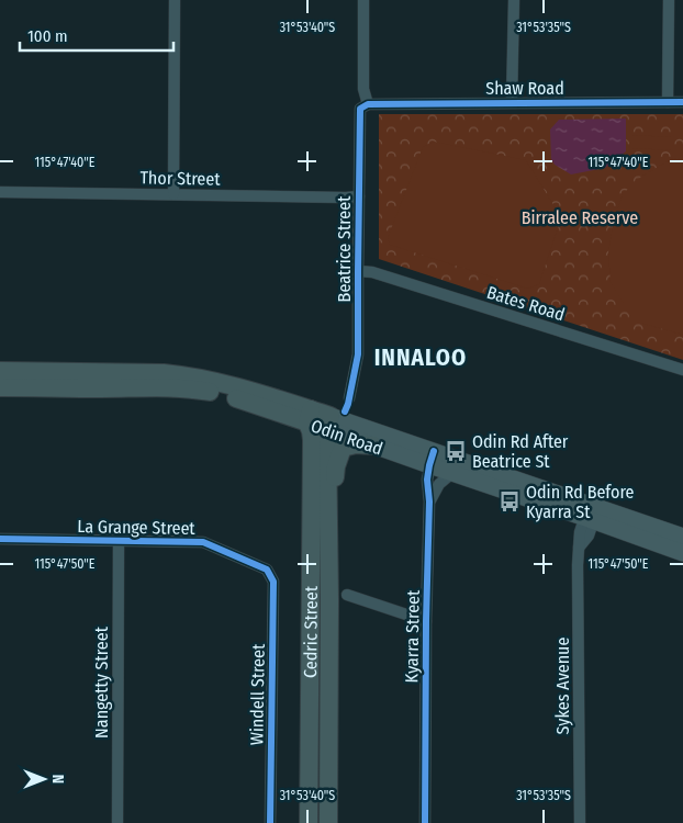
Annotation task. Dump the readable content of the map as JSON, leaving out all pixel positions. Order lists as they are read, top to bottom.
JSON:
{
  "streets": {
    "main road": ["Odin Road", "Cedric Street"],
    "street": [
      "Shaw Road",
      "Thor Street",
      "Beatrice Street",
      "Bates Road",
      "La Grange Street",
      "Kyarra Street",
      "Nangetty Street",
      "Sykes Avenue",
      "Windell Street"
    ]
  },
  "crossings": [
    ["Shaw Road", "Beatrice Street"],
    ["Thor Street", "Beatrice Street"],
    ["Beatrice Street", "Bates Road"],
    ["Odin Road", "Cedric Street"],
    ["Odin Road", "Kyarra Street"],
    ["Odin Road", "Sykes Avenue"],
    ["La Grange Street", "Nangetty Street"],
    ["La Grange Street", "Windell Street"]
  ],
  "districts": ["INNALOO"],
  "parks": ["Birralee Reserve"],
  "places": {
    "bus stop": ["Odin Rd After Beatrice St", "Odin Rd Before Kyarra St"]
  },
  "scale_bar": "100 m",
  "north": "right",
  "coordinates": [
    "31°53'40\"S",
    "31°53'35\"S",
    "115°47'40\"E",
    "115°47'50\"E"
  ]
}
